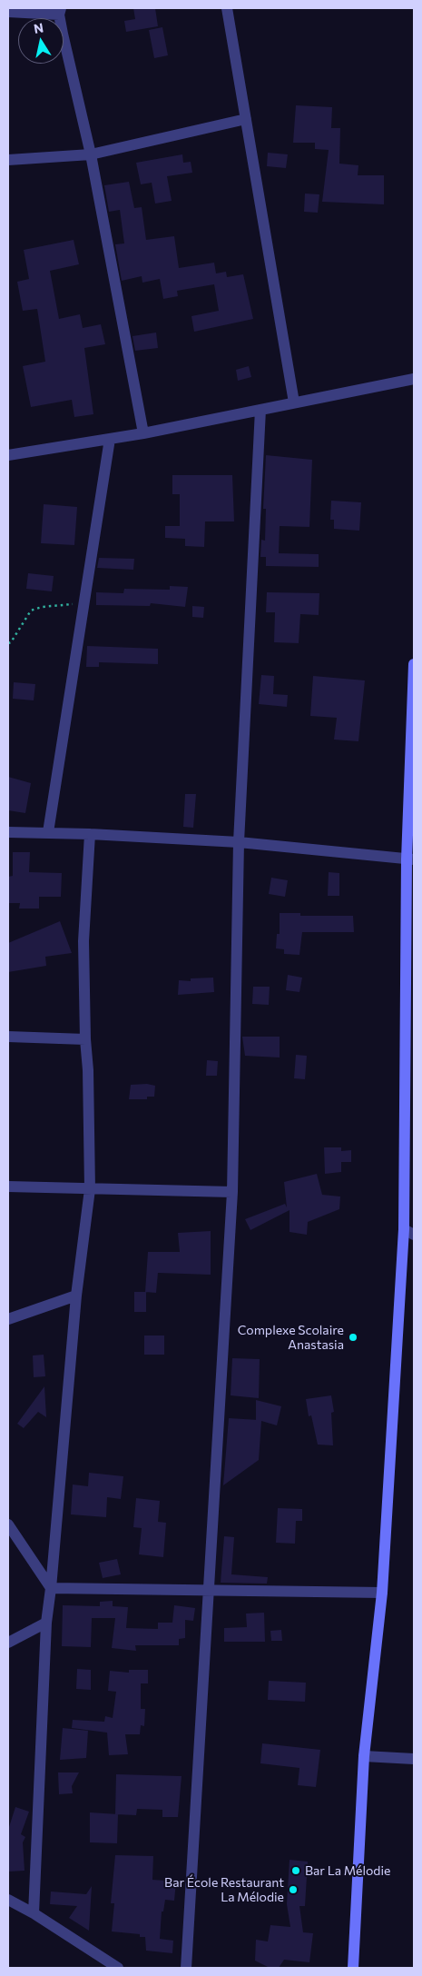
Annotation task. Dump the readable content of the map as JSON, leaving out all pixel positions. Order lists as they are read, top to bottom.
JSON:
{
  "places": ["Complexe Scolaire Anastasia", "Bar La Mélodie", "Bar École Restaurant La Mélodie"],
  "north": "top"
}
